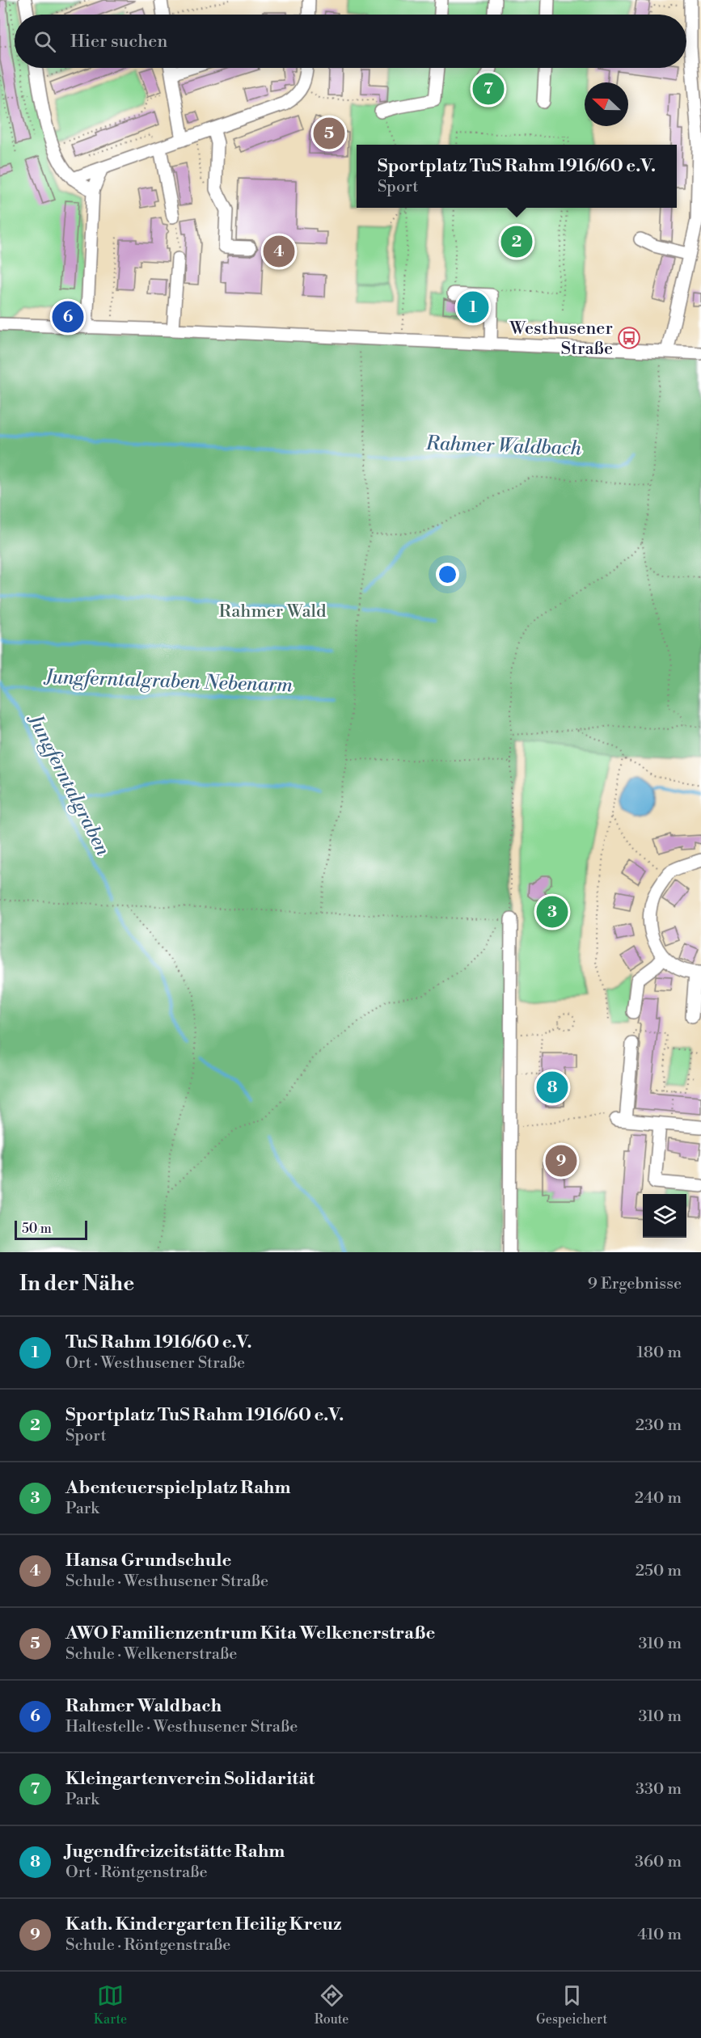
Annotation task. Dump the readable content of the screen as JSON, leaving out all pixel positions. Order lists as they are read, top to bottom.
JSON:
{
  "water": ["Rahmer Waldbach", "Jungferntalgraben Nebenarm", "Jungferntalgraben"],
  "parks": ["Rahmer Wald"],
  "places": {
    "bus stop": ["Westhusener Straße"]
  },
  "scale_bar": "50 m",
  "north": "left",
  "page": {
    "search": "Hier suchen",
    "pins": [
      "7",
      "5",
      "2",
      "4",
      "1",
      "6",
      "3",
      "8",
      "9"
    ],
    "popup": ["Sportplatz TuS Rahm 1916/60 e.V.", "Sport"],
    "scale": "50 m",
    "heading": ["In der Nähe", "9 Ergebnisse"],
    "list": [
      {
        "mark": "1",
        "name": "TuS Rahm 1916/60 e.V.",
        "note": "Ort · Westhusener Straße",
        "value": "180 m"
      },
      {
        "mark": "2",
        "name": "Sportplatz TuS Rahm 1916/60 e.V.",
        "note": "Sport",
        "value": "230 m"
      },
      {
        "mark": "3",
        "name": "Abenteuerspielplatz Rahm",
        "note": "Park",
        "value": "240 m"
      },
      {
        "mark": "4",
        "name": "Hansa Grundschule",
        "note": "Schule · Westhusener Straße",
        "value": "250 m"
      },
      {
        "mark": "5",
        "name": "AWO Familienzentrum Kita Welkenerstraße",
        "note": "Schule · Welkenerstraße",
        "value": "310 m"
      },
      {
        "mark": "6",
        "name": "Rahmer Waldbach",
        "note": "Haltestelle · Westhusener Straße",
        "value": "310 m"
      },
      {
        "mark": "7",
        "name": "Kleingartenverein Solidarität",
        "note": "Park",
        "value": "330 m"
      },
      {
        "mark": "8",
        "name": "Jugendfreizeitstätte Rahm",
        "note": "Ort · Röntgenstraße",
        "value": "360 m"
      },
      {
        "mark": "9",
        "name": "Kath. Kindergarten Heilig Kreuz",
        "note": "Schule · Röntgenstraße",
        "value": "410 m"
      }
    ],
    "nav": ["Karte", "Route", "Gespeichert"]
  }
}
